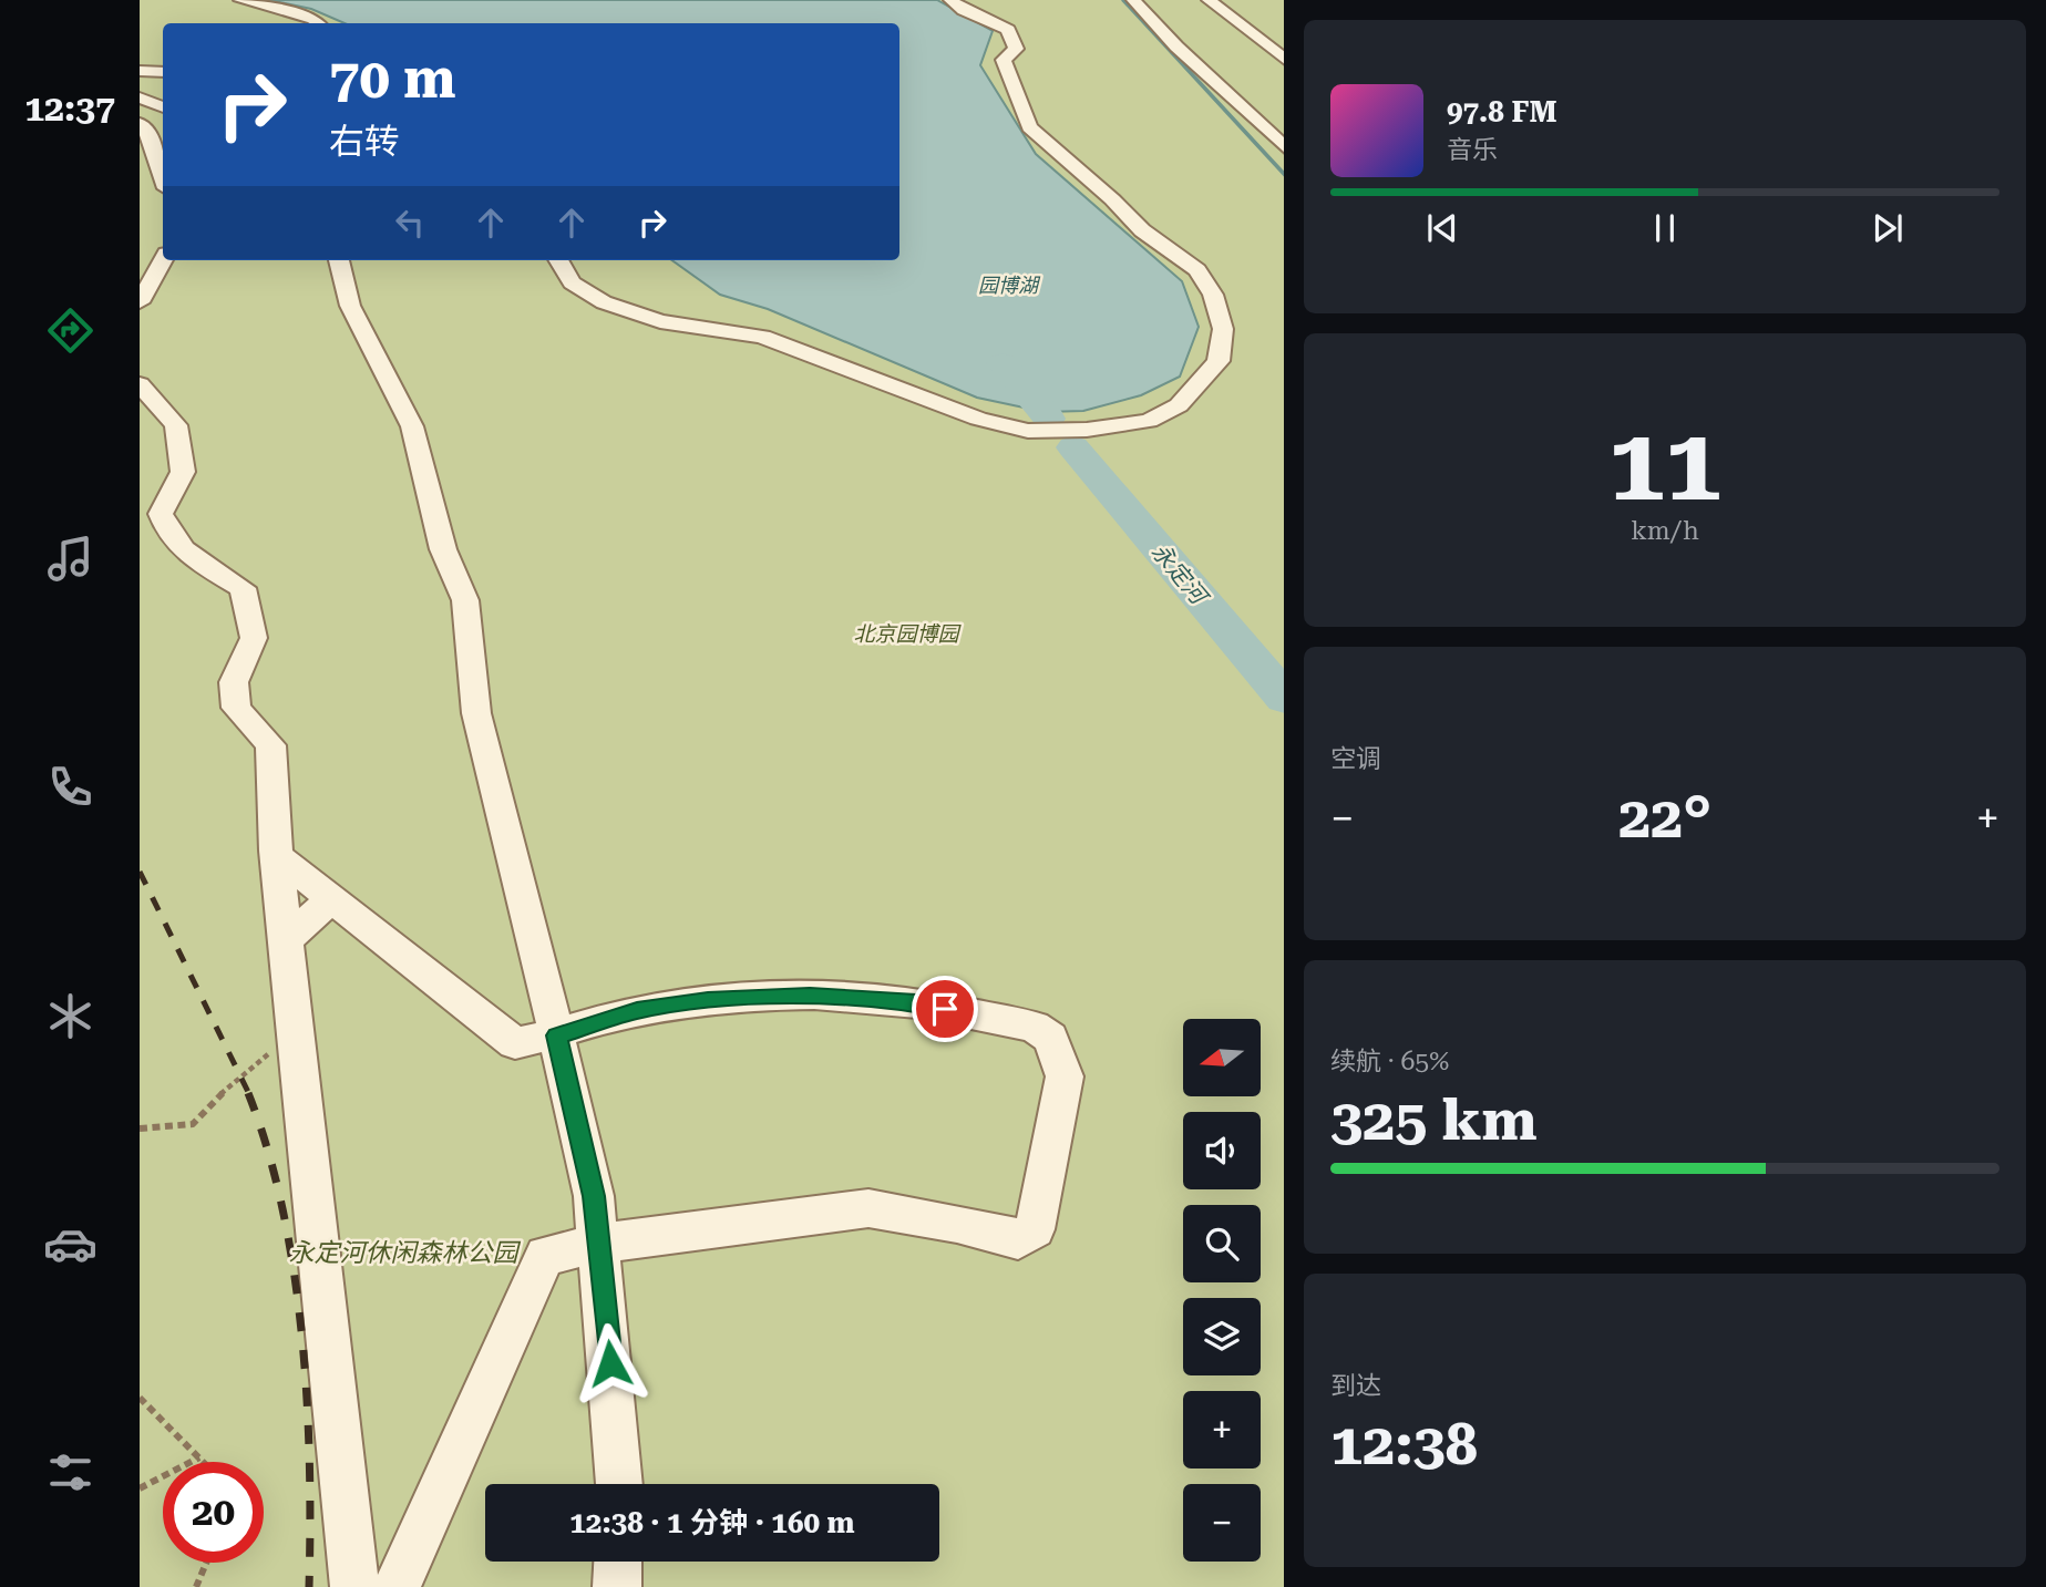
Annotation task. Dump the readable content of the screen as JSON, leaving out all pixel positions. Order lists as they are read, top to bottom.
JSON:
{
  "water": ["园博湖", "永定河"],
  "parks": ["北京园博园", "永定河休闲森林公园"],
  "north": "left",
  "page": {
    "tabs": "12:37",
    "turn": ["70 m", "右转"],
    "song": ["97.8 FM", "音乐"],
    "tile": [
      ["11", "km/h"],
      "空调",
      ["续航 · 65%", "325 km"],
      ["到达", "12:38"]
    ],
    "heat": ["−", "22°", "+"],
    "map_buttons": ["+", "−"],
    "limit": "20",
    "trip": "12:38 · 1 分钟 · 160 m"
  }
}
